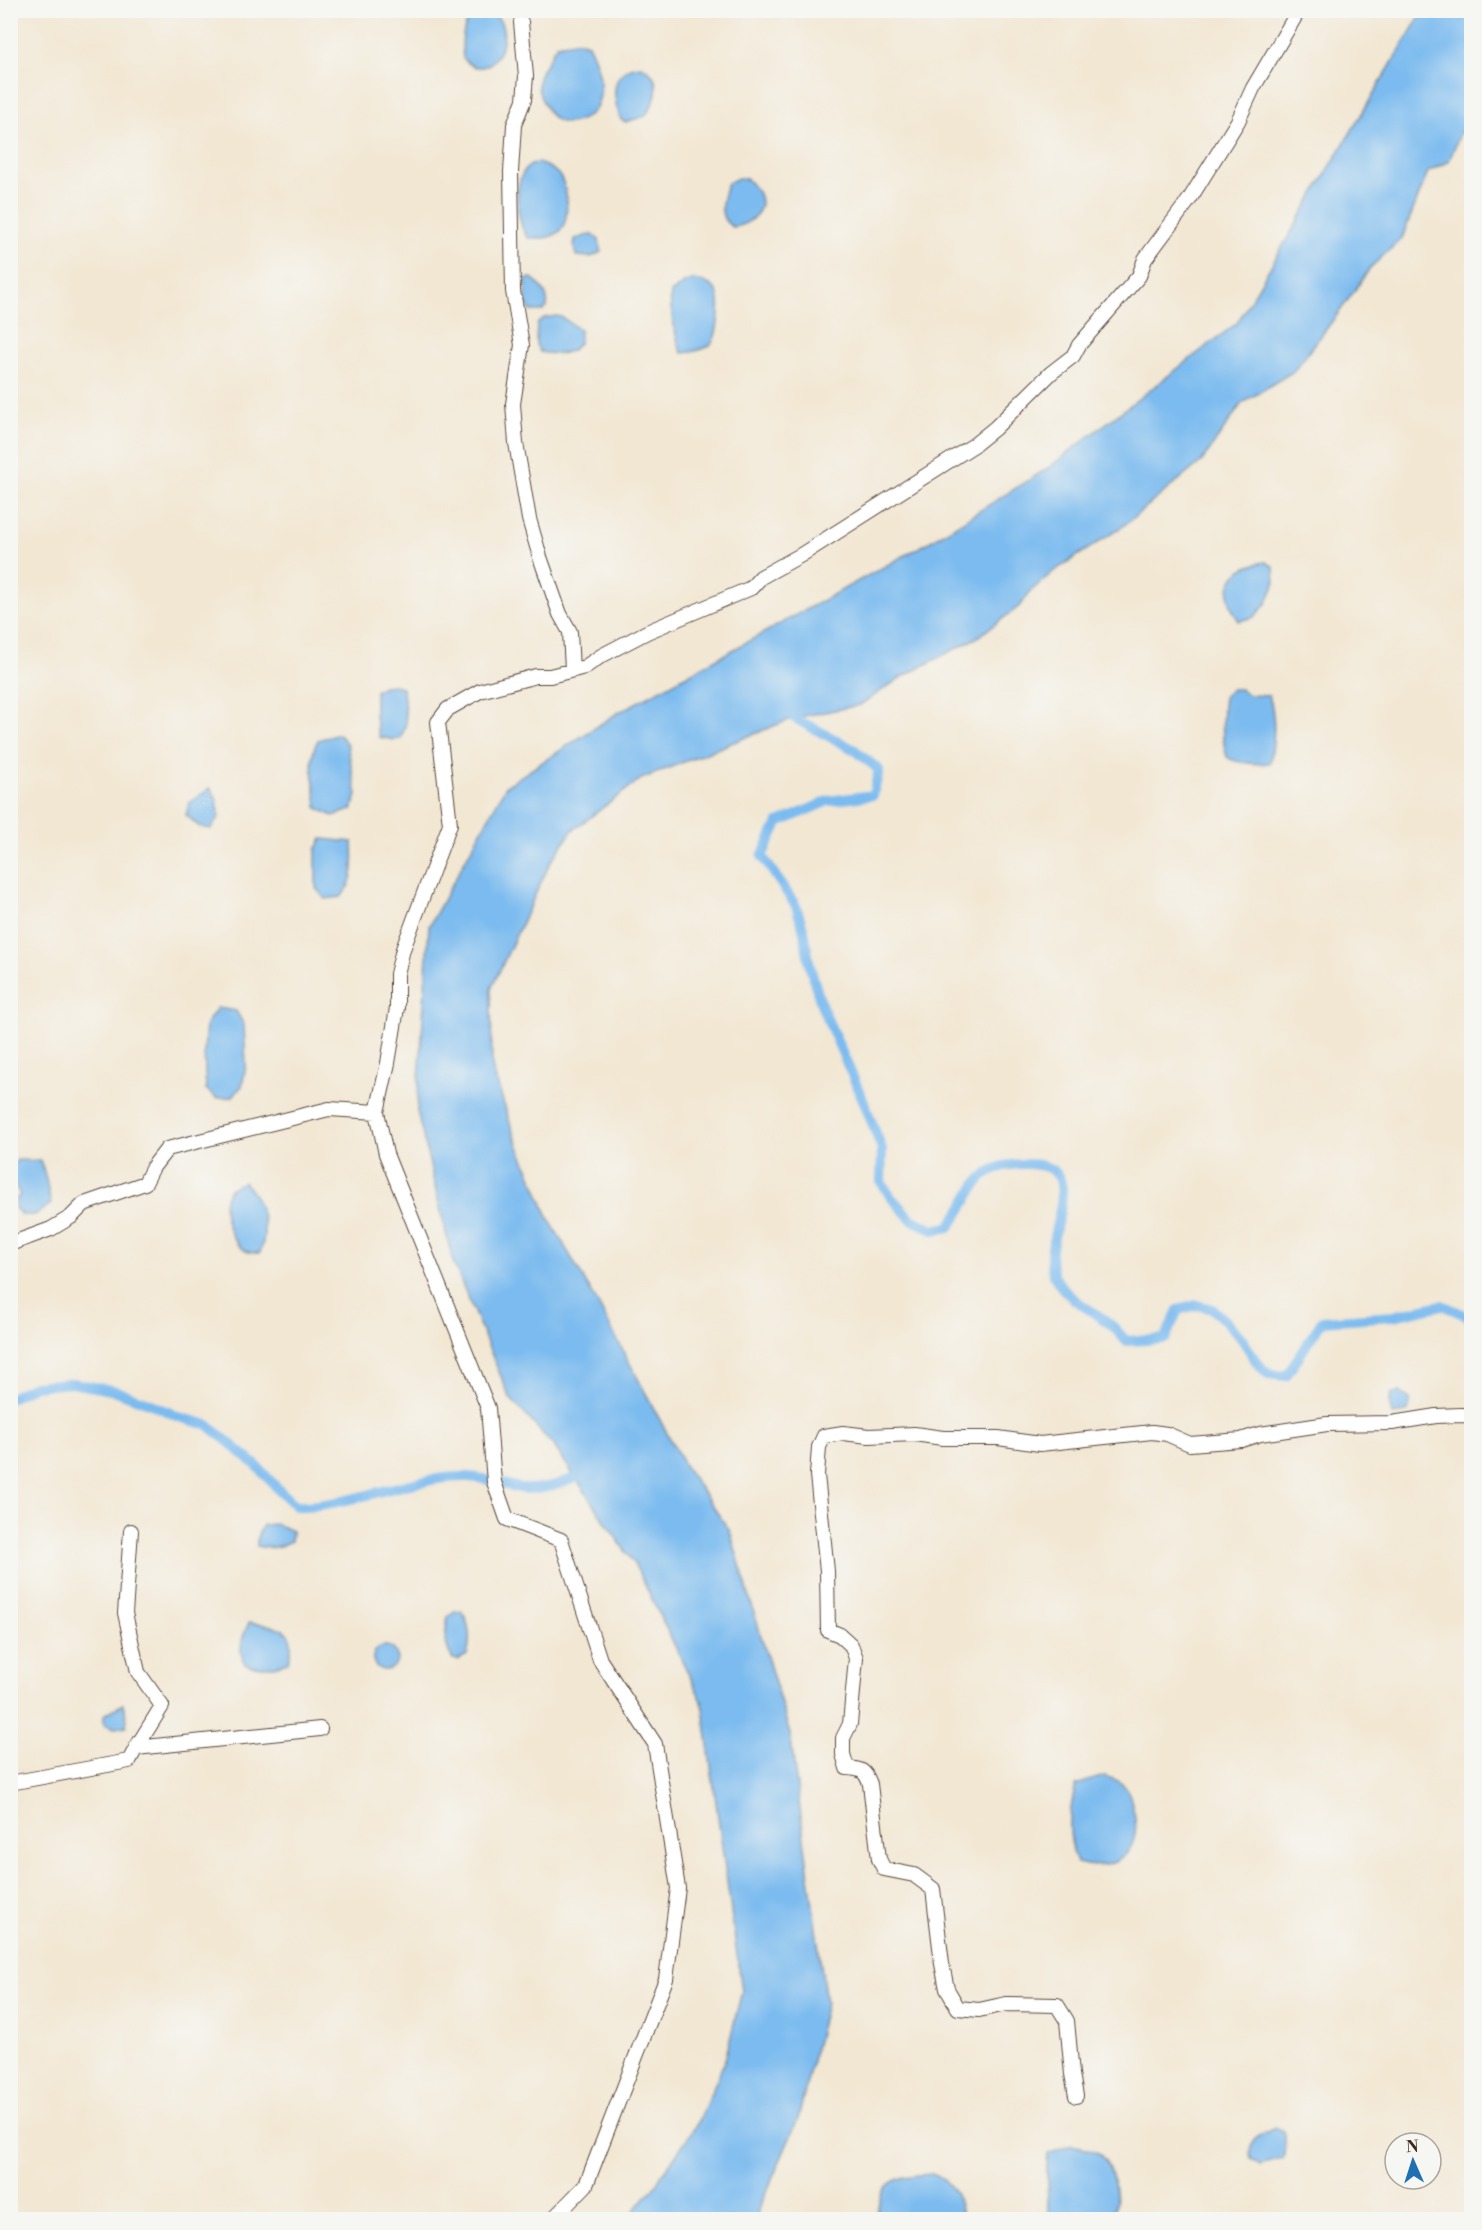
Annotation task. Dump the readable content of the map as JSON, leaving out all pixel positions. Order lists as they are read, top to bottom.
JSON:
{
  "north": "top"
}
